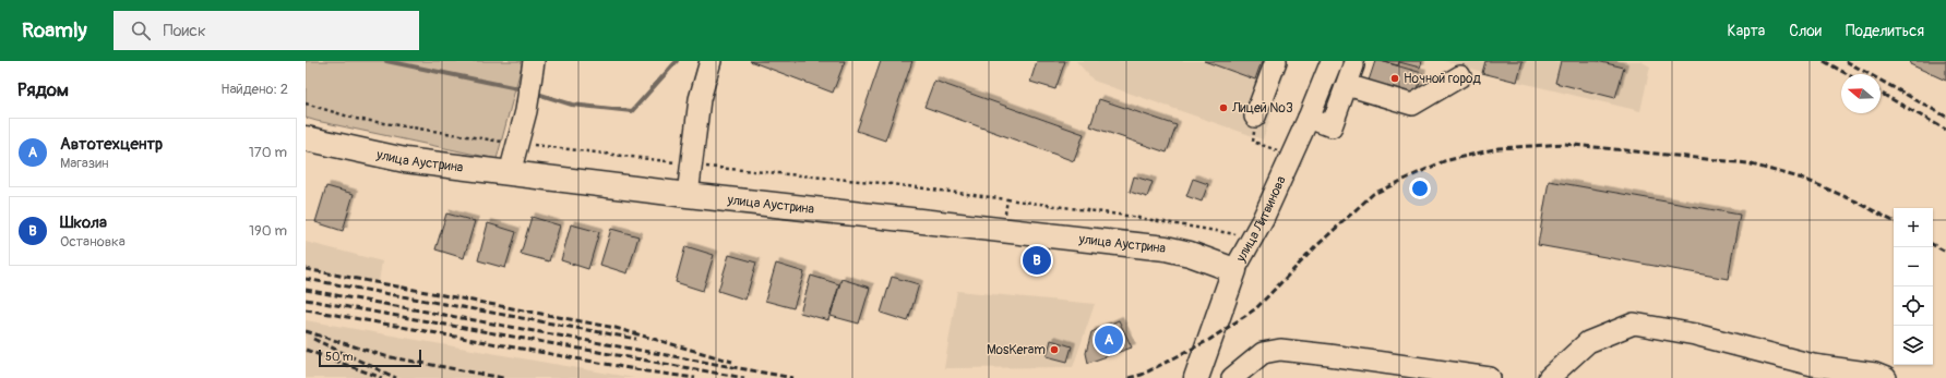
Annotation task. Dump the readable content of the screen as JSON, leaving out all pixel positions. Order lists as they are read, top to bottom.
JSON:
{
  "streets": {
    "main road": ["улица Аустрина", "улица Литвинова"]
  },
  "crossings": [
    ["улица Аустрина", "улица Литвинова"]
  ],
  "places": ["Ночной город", "Лицей №3", "MosKeram"],
  "scale_bar": "50 m",
  "north": "left",
  "page": {
    "header": "Roamly",
    "search": "Поиск",
    "nav": ["Карта", "Слои", "Поделиться"],
    "heading": ["Рядом", "Найдено: 2"],
    "list": [
      {
        "mark": "A",
        "name": "Автотехцентр",
        "note": "Магазин",
        "value": "170 m"
      },
      {
        "mark": "B",
        "name": "Школа",
        "note": "Остановка",
        "value": "190 m"
      }
    ],
    "map_buttons": ["+", "−"],
    "pins": ["B", "A"],
    "scale": "50 m"
  }
}
